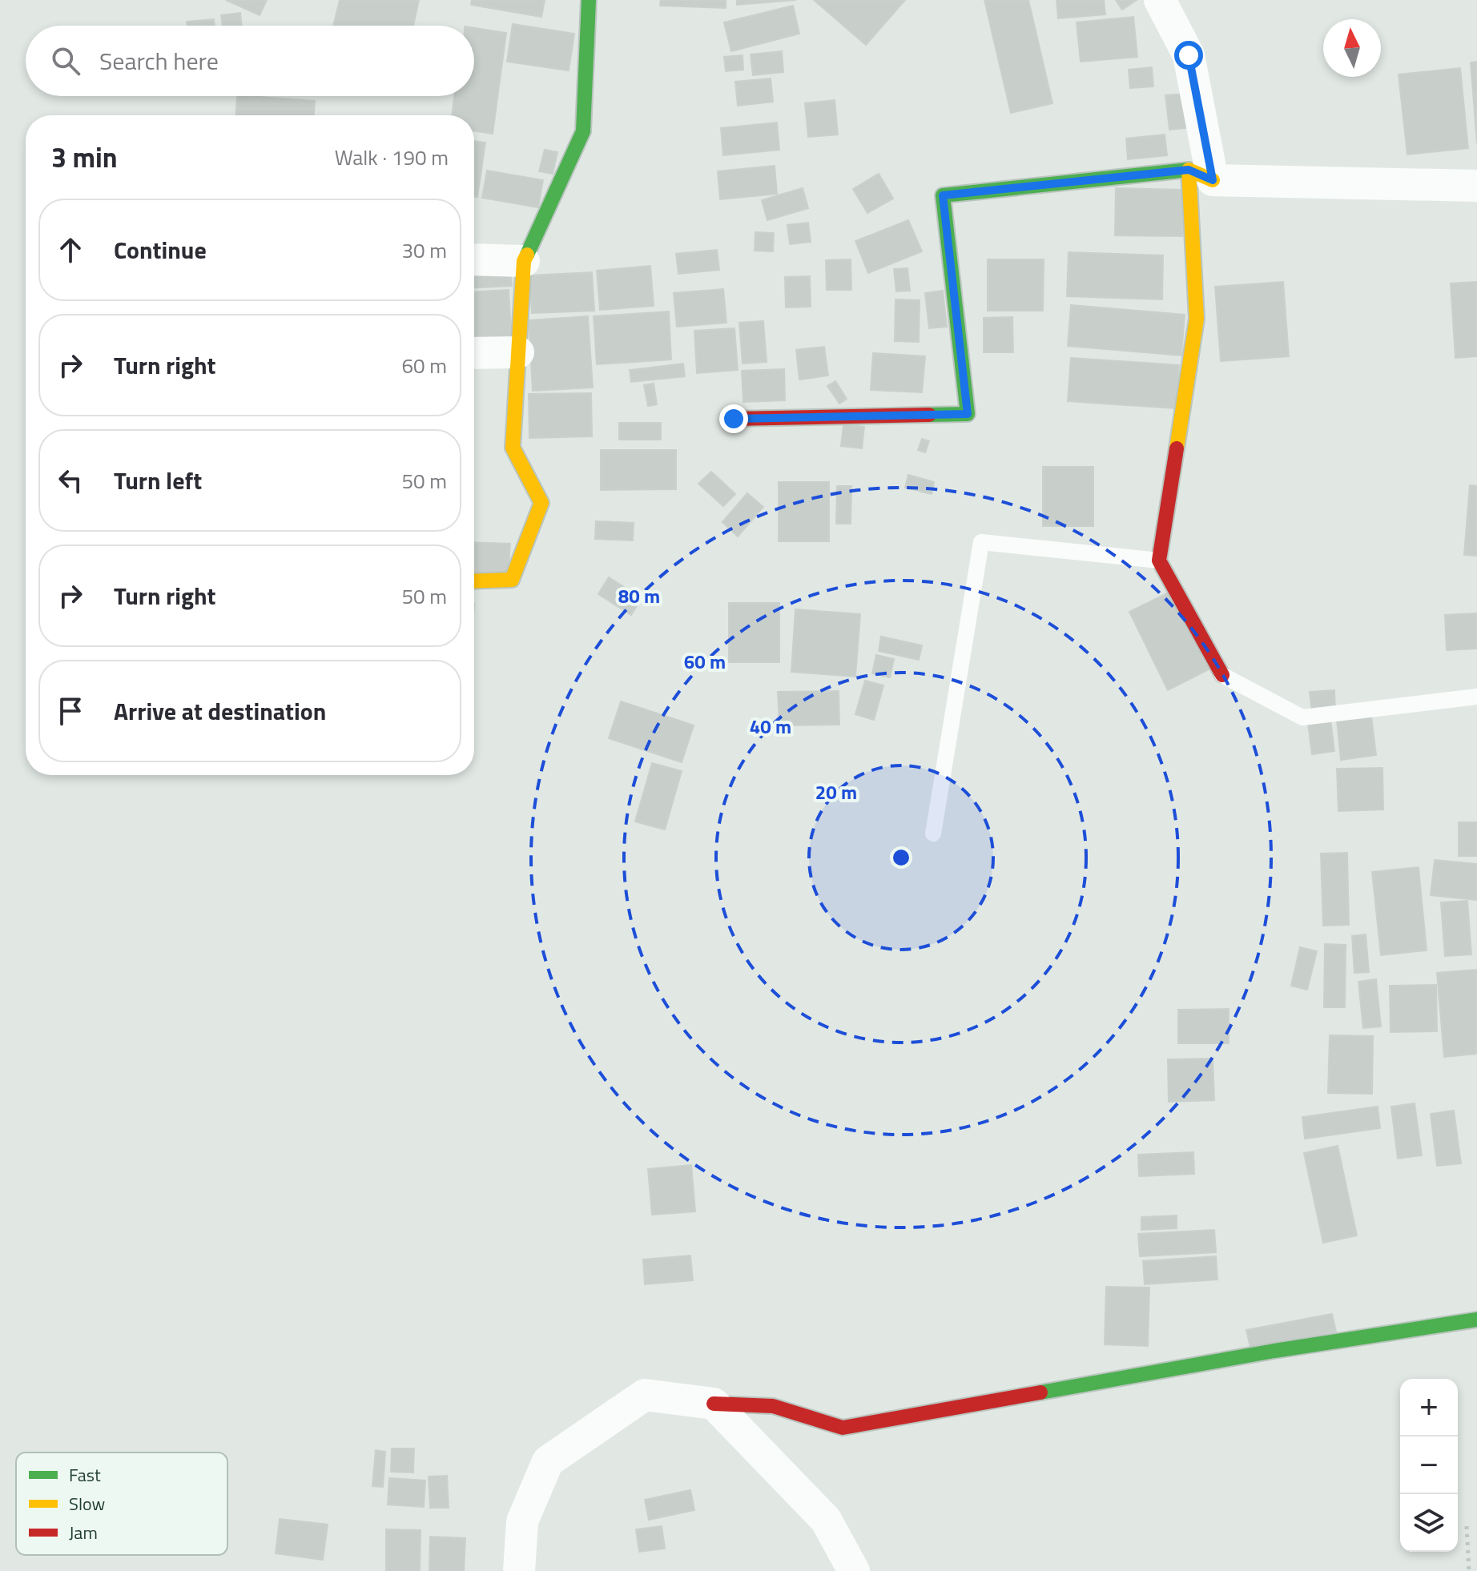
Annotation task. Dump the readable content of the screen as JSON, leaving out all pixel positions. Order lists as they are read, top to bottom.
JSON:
{
  "legend": ["Fast", "Slow", "Jam"],
  "north": "top",
  "page": {
    "search": "Search here",
    "heading": ["3 min", "Walk · 190 m"],
    "list": [
      ["Continue", "30 m"],
      ["Turn right", "60 m"],
      ["Turn left", "50 m"],
      ["Turn right", "50 m"],
      "Arrive at destination"
    ],
    "map_buttons": ["+", "−"]
  },
  "rings": [
    "80 m",
    "60 m",
    "40 m",
    "20 m"
  ]
}
